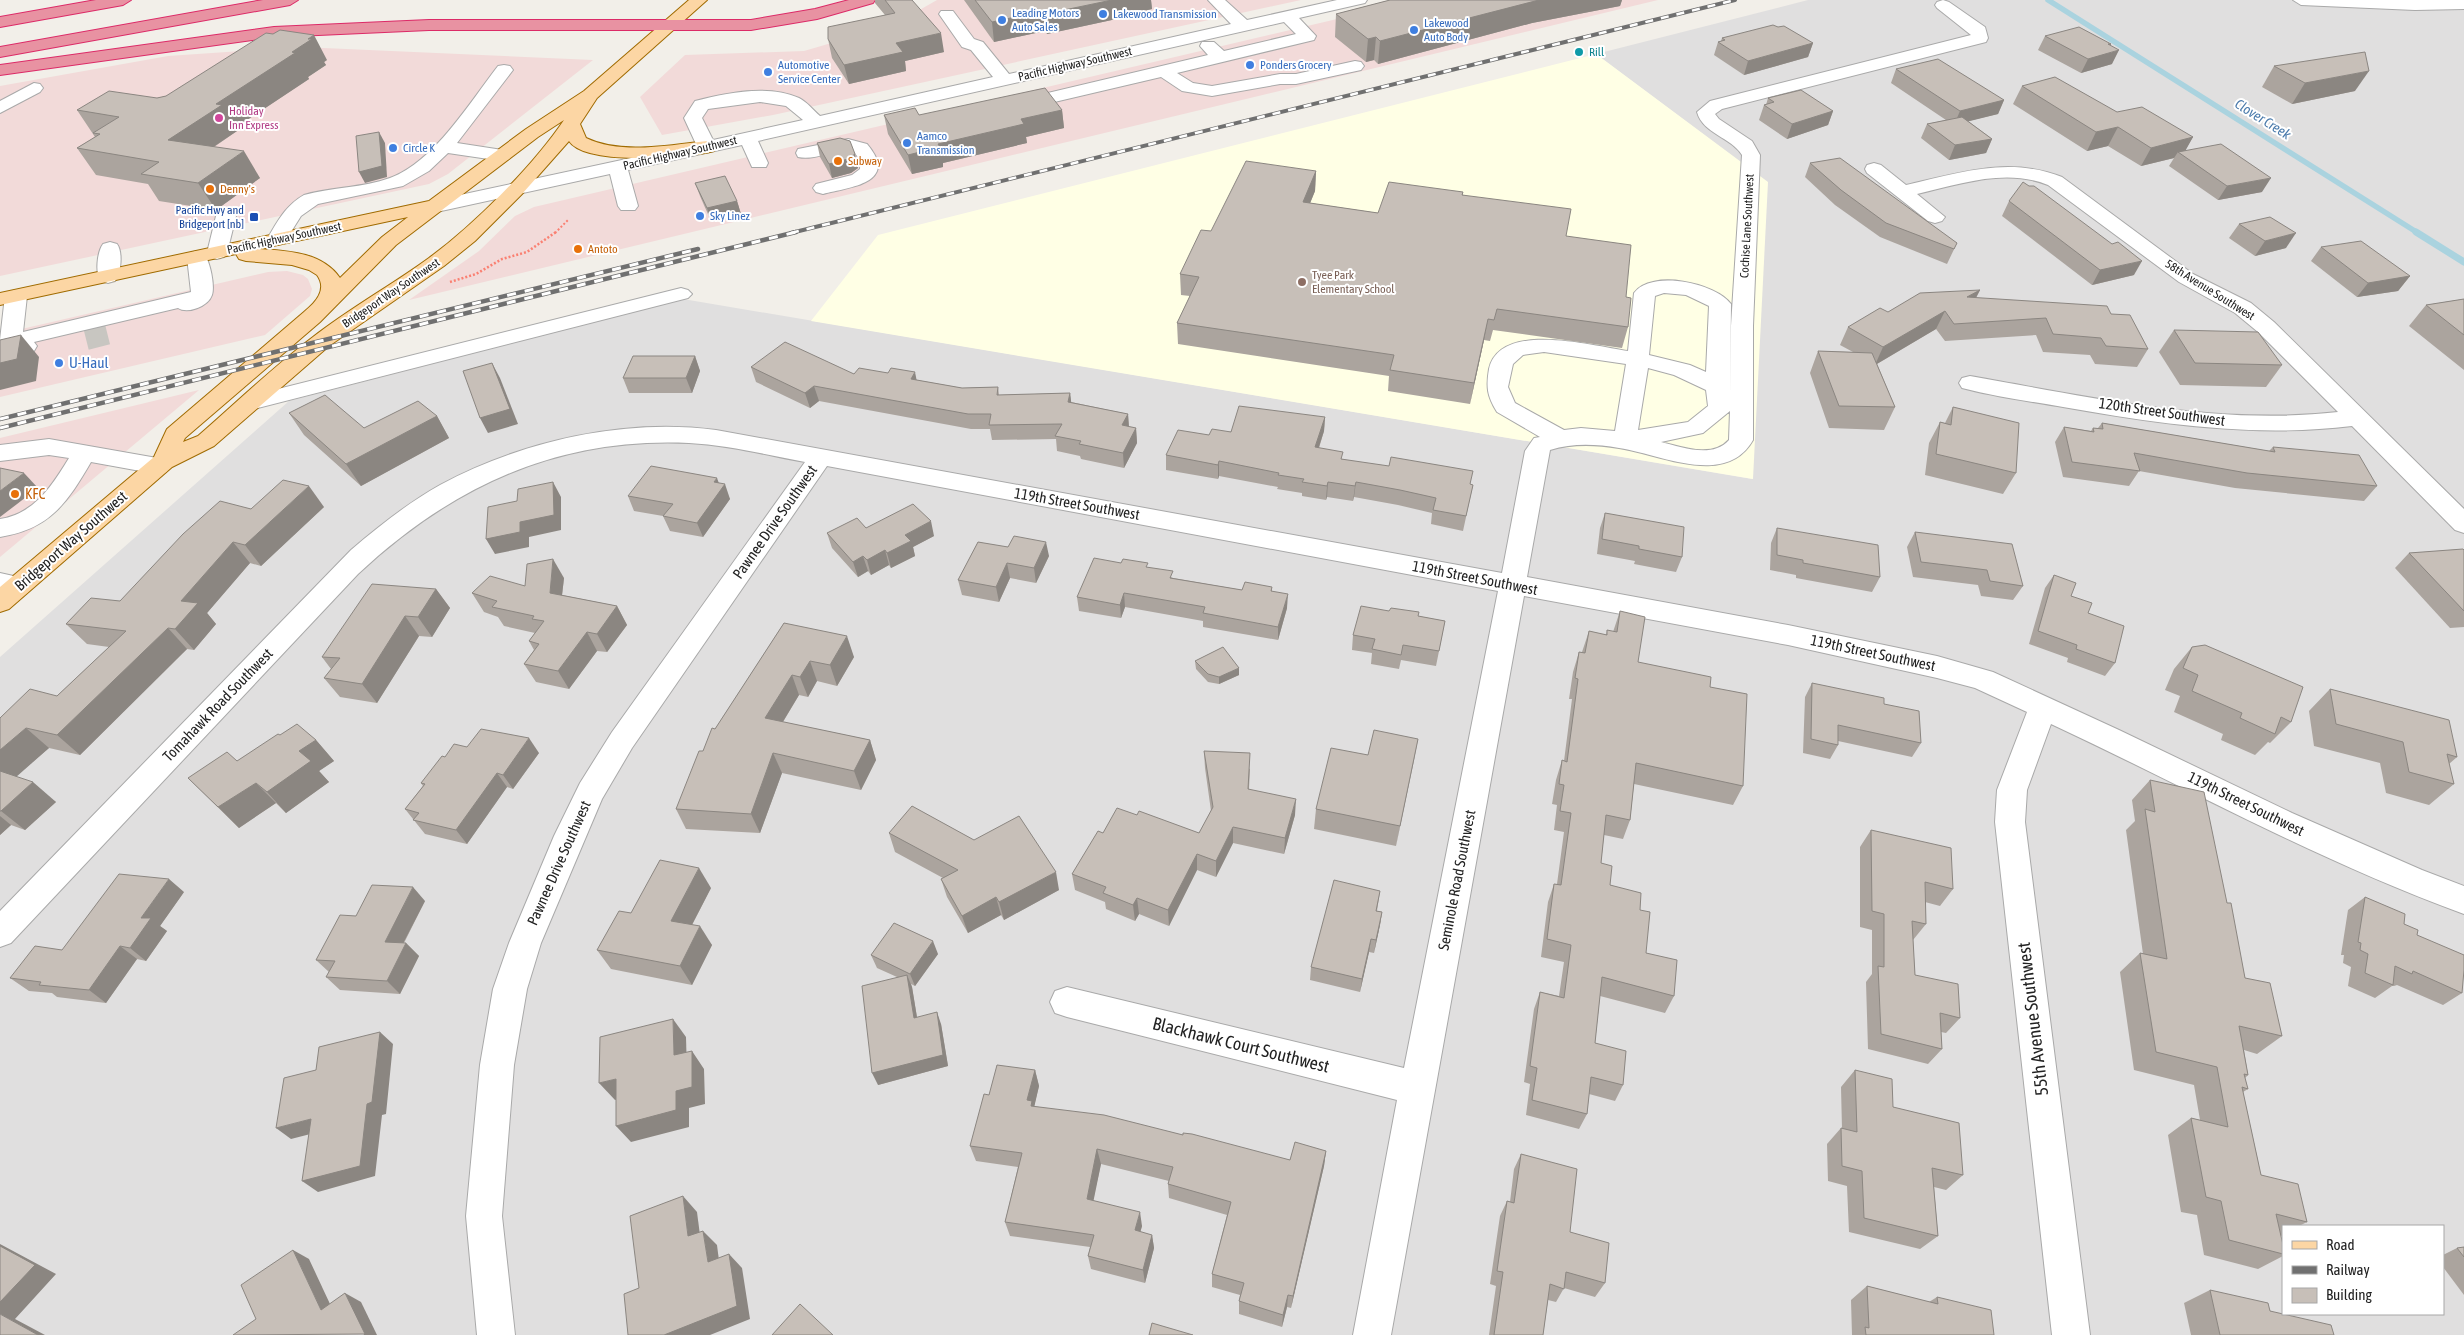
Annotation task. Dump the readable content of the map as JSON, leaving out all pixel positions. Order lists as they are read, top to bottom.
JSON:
{
  "streets": {
    "main road": ["Pacific Highway Southwest", "Bridgeport Way Southwest"],
    "street": [
      "Cochise Lane Southwest",
      "58th Avenue Southwest",
      "120th Street Southwest",
      "119th Street Southwest",
      "Pawnee Drive Southwest",
      "Tomahawk Road Southwest",
      "Seminole Road Southwest",
      "55th Avenue Southwest",
      "Blackhawk Court Southwest"
    ]
  },
  "crossings": [
    ["Pacific Highway Southwest", "Bridgeport Way Southwest"],
    ["Cochise Lane Southwest", "Seminole Road Southwest"],
    ["58th Avenue Southwest", "120th Street Southwest"],
    ["119th Street Southwest", "Pawnee Drive Southwest"],
    ["119th Street Southwest", "Tomahawk Road Southwest"],
    ["119th Street Southwest", "Seminole Road Southwest"],
    ["119th Street Southwest", "55th Avenue Southwest"],
    ["Seminole Road Southwest", "Blackhawk Court Southwest"]
  ],
  "water": ["Clover Creek"],
  "places": {
    "other": [
      "Lakewood Transmission",
      "Leading Motors Auto Sales",
      "Lakewood Auto Body",
      "Rill",
      "Ponders Grocery",
      "Automotive Service Center",
      "Holiday Inn Express",
      "Aamco Transmission",
      "Circle K",
      "Subway",
      "Denny's",
      "Sky Linez",
      "Antoto",
      "Tyee Park Elementary School",
      "U-Haul",
      "KFC"
    ],
    "transit": ["Pacific Hwy and Bridgeport [nb]"]
  },
  "legend": ["Road", "Railway", "Building"]
}
